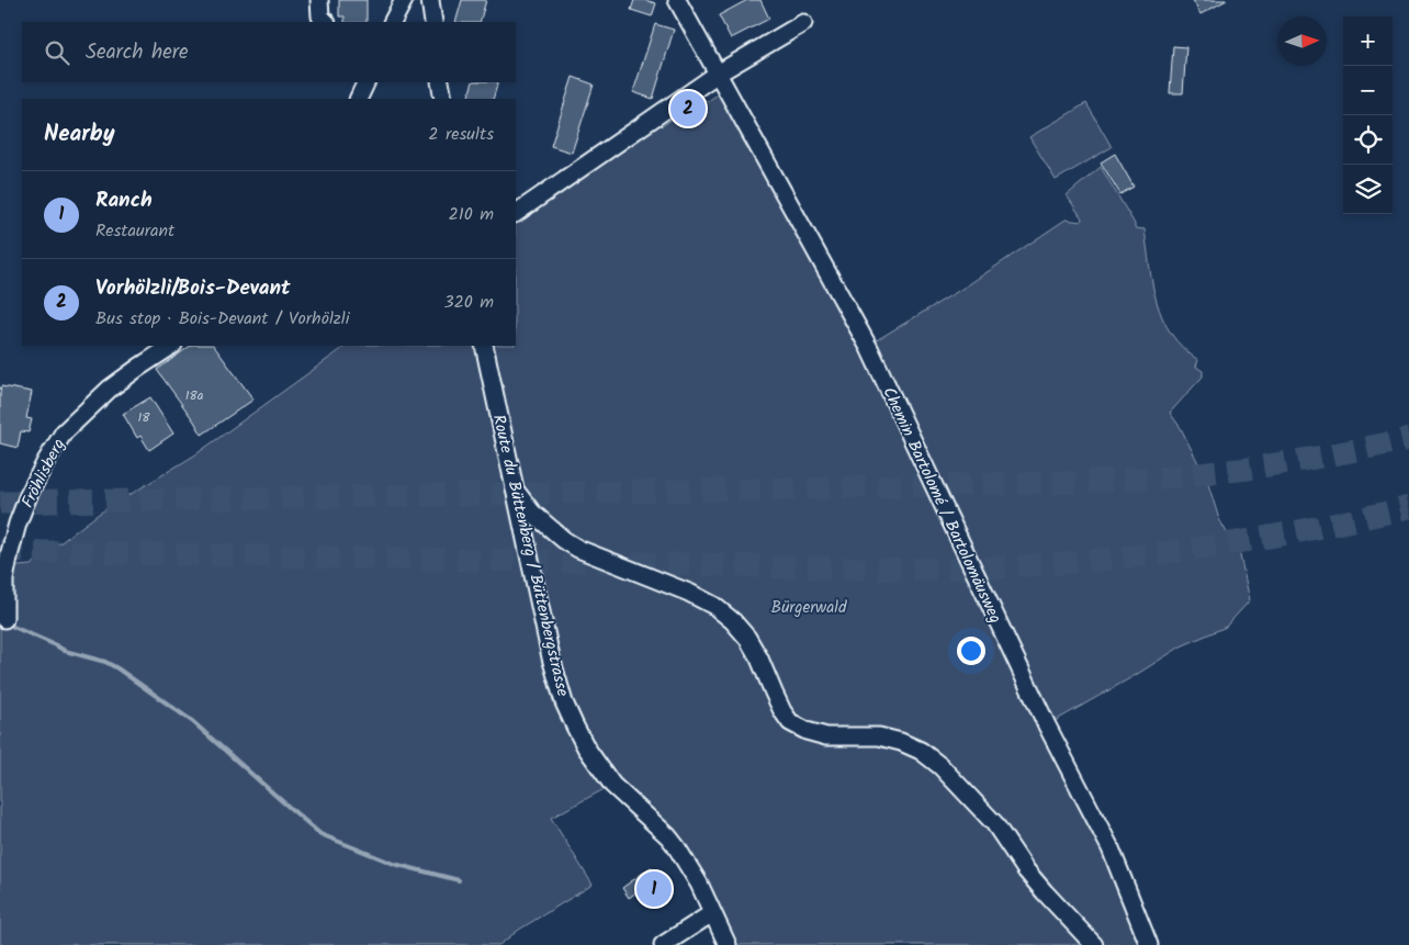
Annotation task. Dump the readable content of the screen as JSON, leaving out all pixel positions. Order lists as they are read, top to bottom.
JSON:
{
  "streets": {
    "street": ["Fröhlisberg", "Chemin Bartolomé / Bartolomäusweg", "Route du Büttenberg / Büttenbergstrasse"]
  },
  "parks": ["Bürgerwald"],
  "house_numbers": ["18a", "18"],
  "north": "right",
  "page": {
    "map_buttons": ["+", "−"],
    "search": "Search here",
    "pins": ["2", "1"],
    "heading": ["Nearby", "2 results"],
    "list": [
      {
        "mark": "1",
        "name": "Ranch",
        "note": "Restaurant",
        "value": "210 m"
      },
      {
        "mark": "2",
        "name": "Vorhölzli/Bois-Devant",
        "note": "Bus stop · Bois-Devant / Vorhölzli",
        "value": "320 m"
      }
    ]
  }
}
